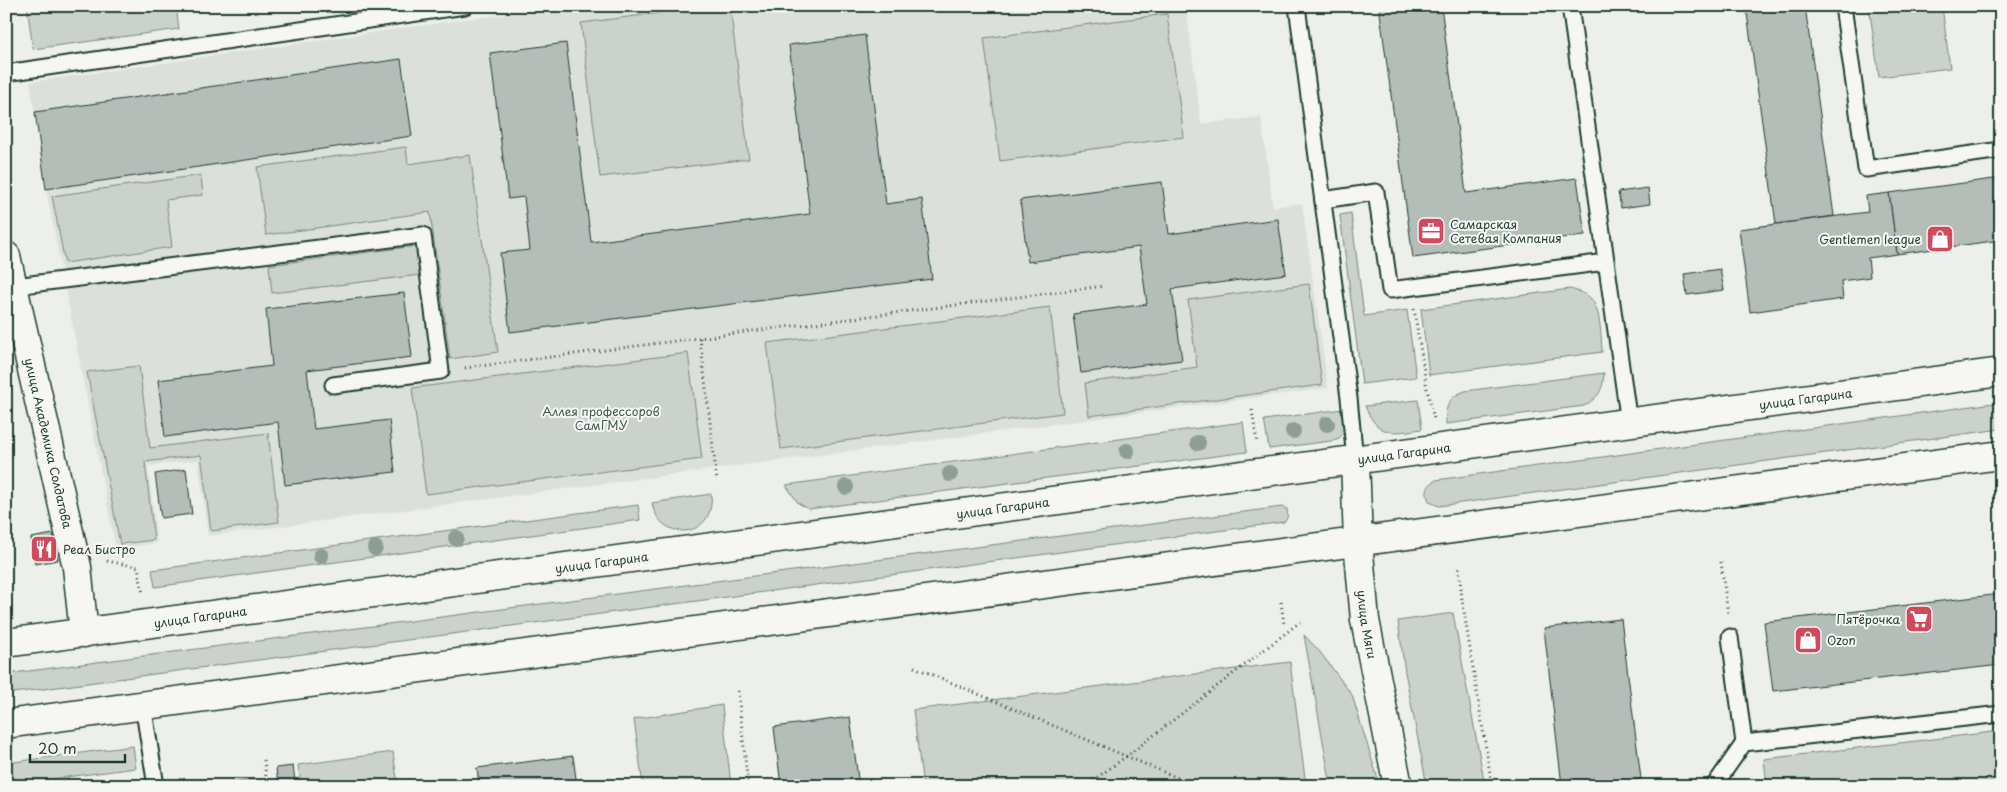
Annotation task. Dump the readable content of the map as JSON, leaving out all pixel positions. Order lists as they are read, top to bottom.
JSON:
{
  "streets": {
    "main road": ["улица Гагарина", "улица Академика Солдатова", "улица Мяги"]
  },
  "crossings": [
    ["улица Гагарина", "улица Академика Солдатова"],
    ["улица Гагарина", "улица Мяги"]
  ],
  "parks": ["Аллея профессоров СамГМУ"],
  "places": {
    "office": ["Самарская Сетевая Компания"],
    "shop": ["Gentlemen league", "Ozon"],
    "restaurant": ["Реал Бистро"],
    "supermarket": ["Пятёрочка"]
  },
  "scale_bar": "20 m"
}
